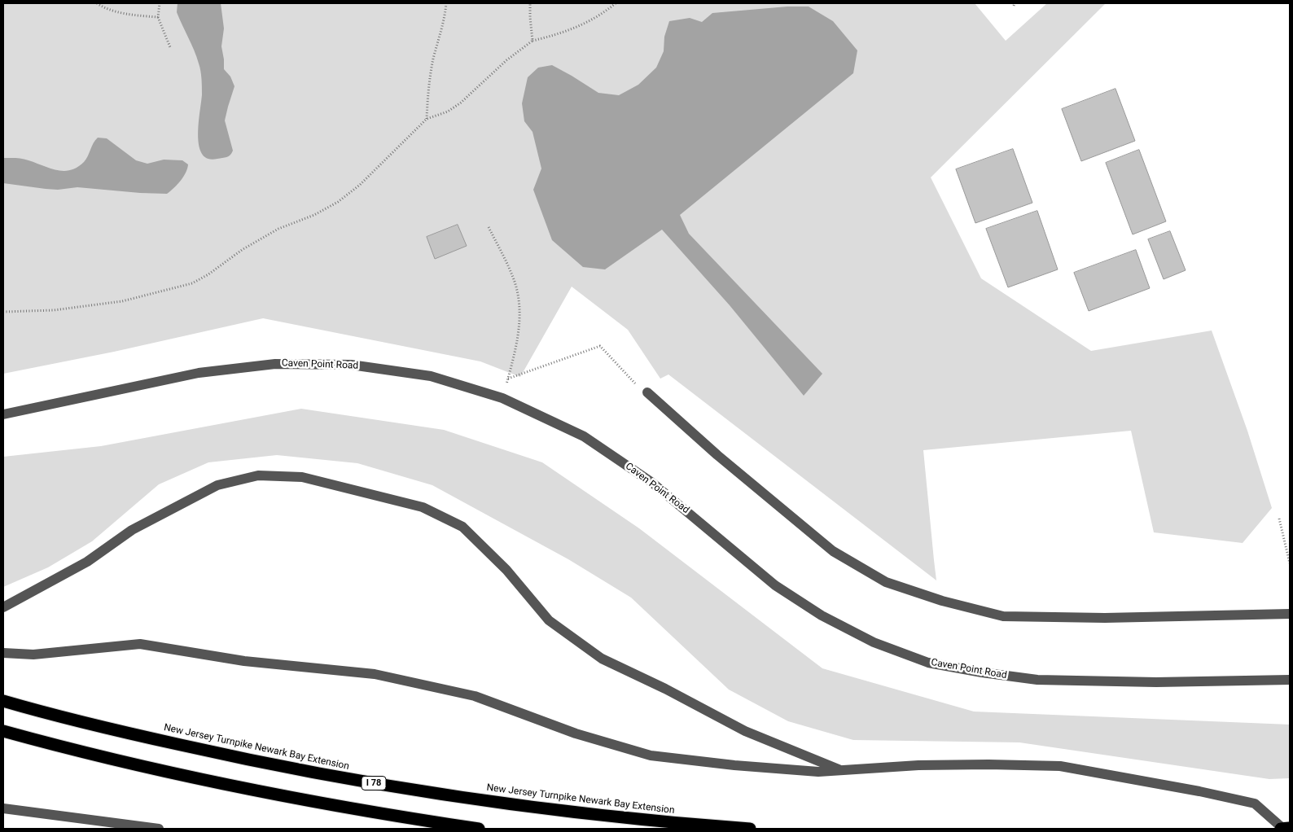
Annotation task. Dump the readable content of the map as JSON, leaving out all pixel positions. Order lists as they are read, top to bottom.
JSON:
{
  "streets": {
    "highway": ["New Jersey Turnpike Newark Bay Extension", "I 78"],
    "street": ["Caven Point Road"]
  }
}
